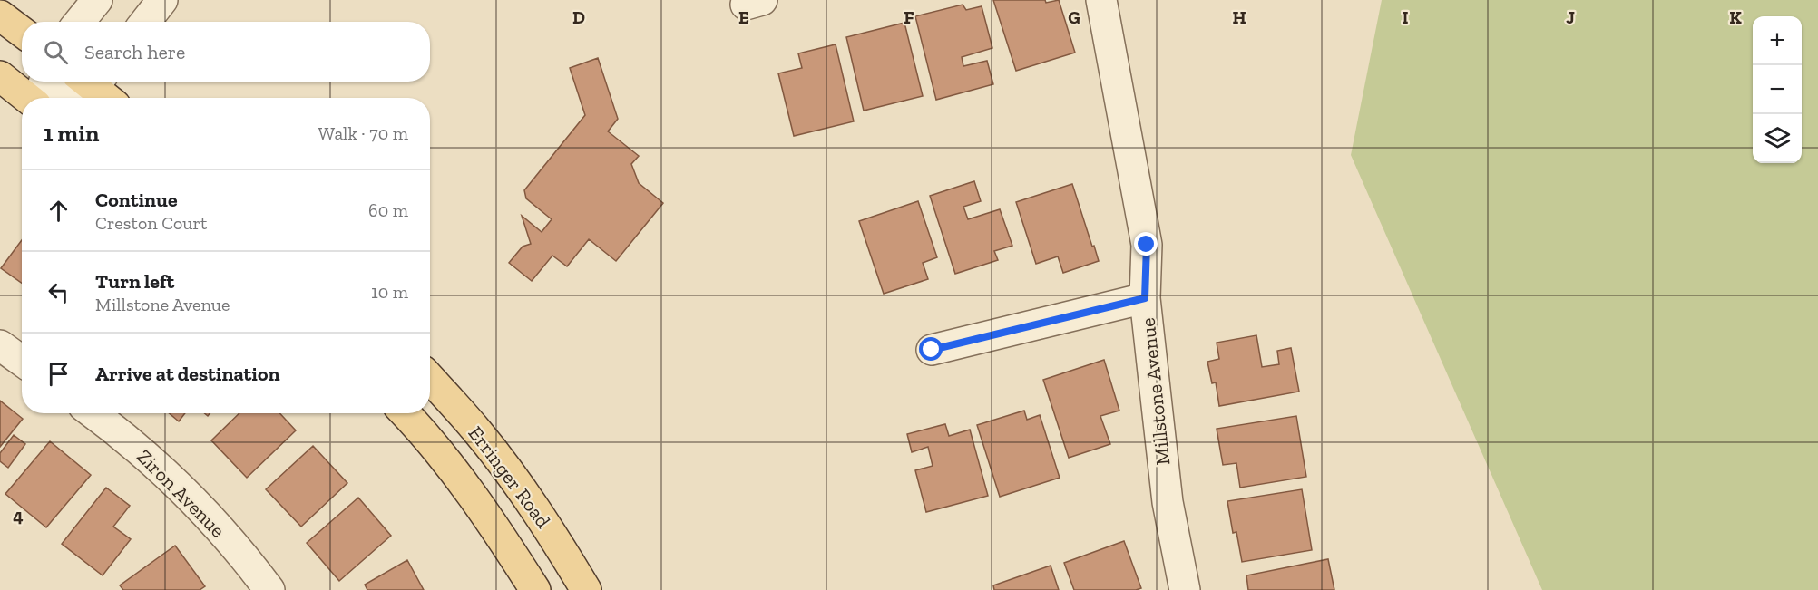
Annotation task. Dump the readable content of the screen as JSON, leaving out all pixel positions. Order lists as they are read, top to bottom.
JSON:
{
  "streets": {
    "main road": ["Erringer Road"],
    "street": ["Millstone Avenue", "Ziron Avenue"]
  },
  "page": {
    "map_buttons": ["+", "−"],
    "search": "Search here",
    "heading": ["1 min", "Walk · 70 m"],
    "list": [
      ["Continue", "Creston Court", "60 m"],
      ["Turn left", "Millstone Avenue", "10 m"],
      "Arrive at destination"
    ]
  },
  "grid": {
    "columns": [
      "D",
      "E",
      "F",
      "G",
      "H",
      "I",
      "J",
      "K"
    ],
    "rows": ["4"]
  }
}
